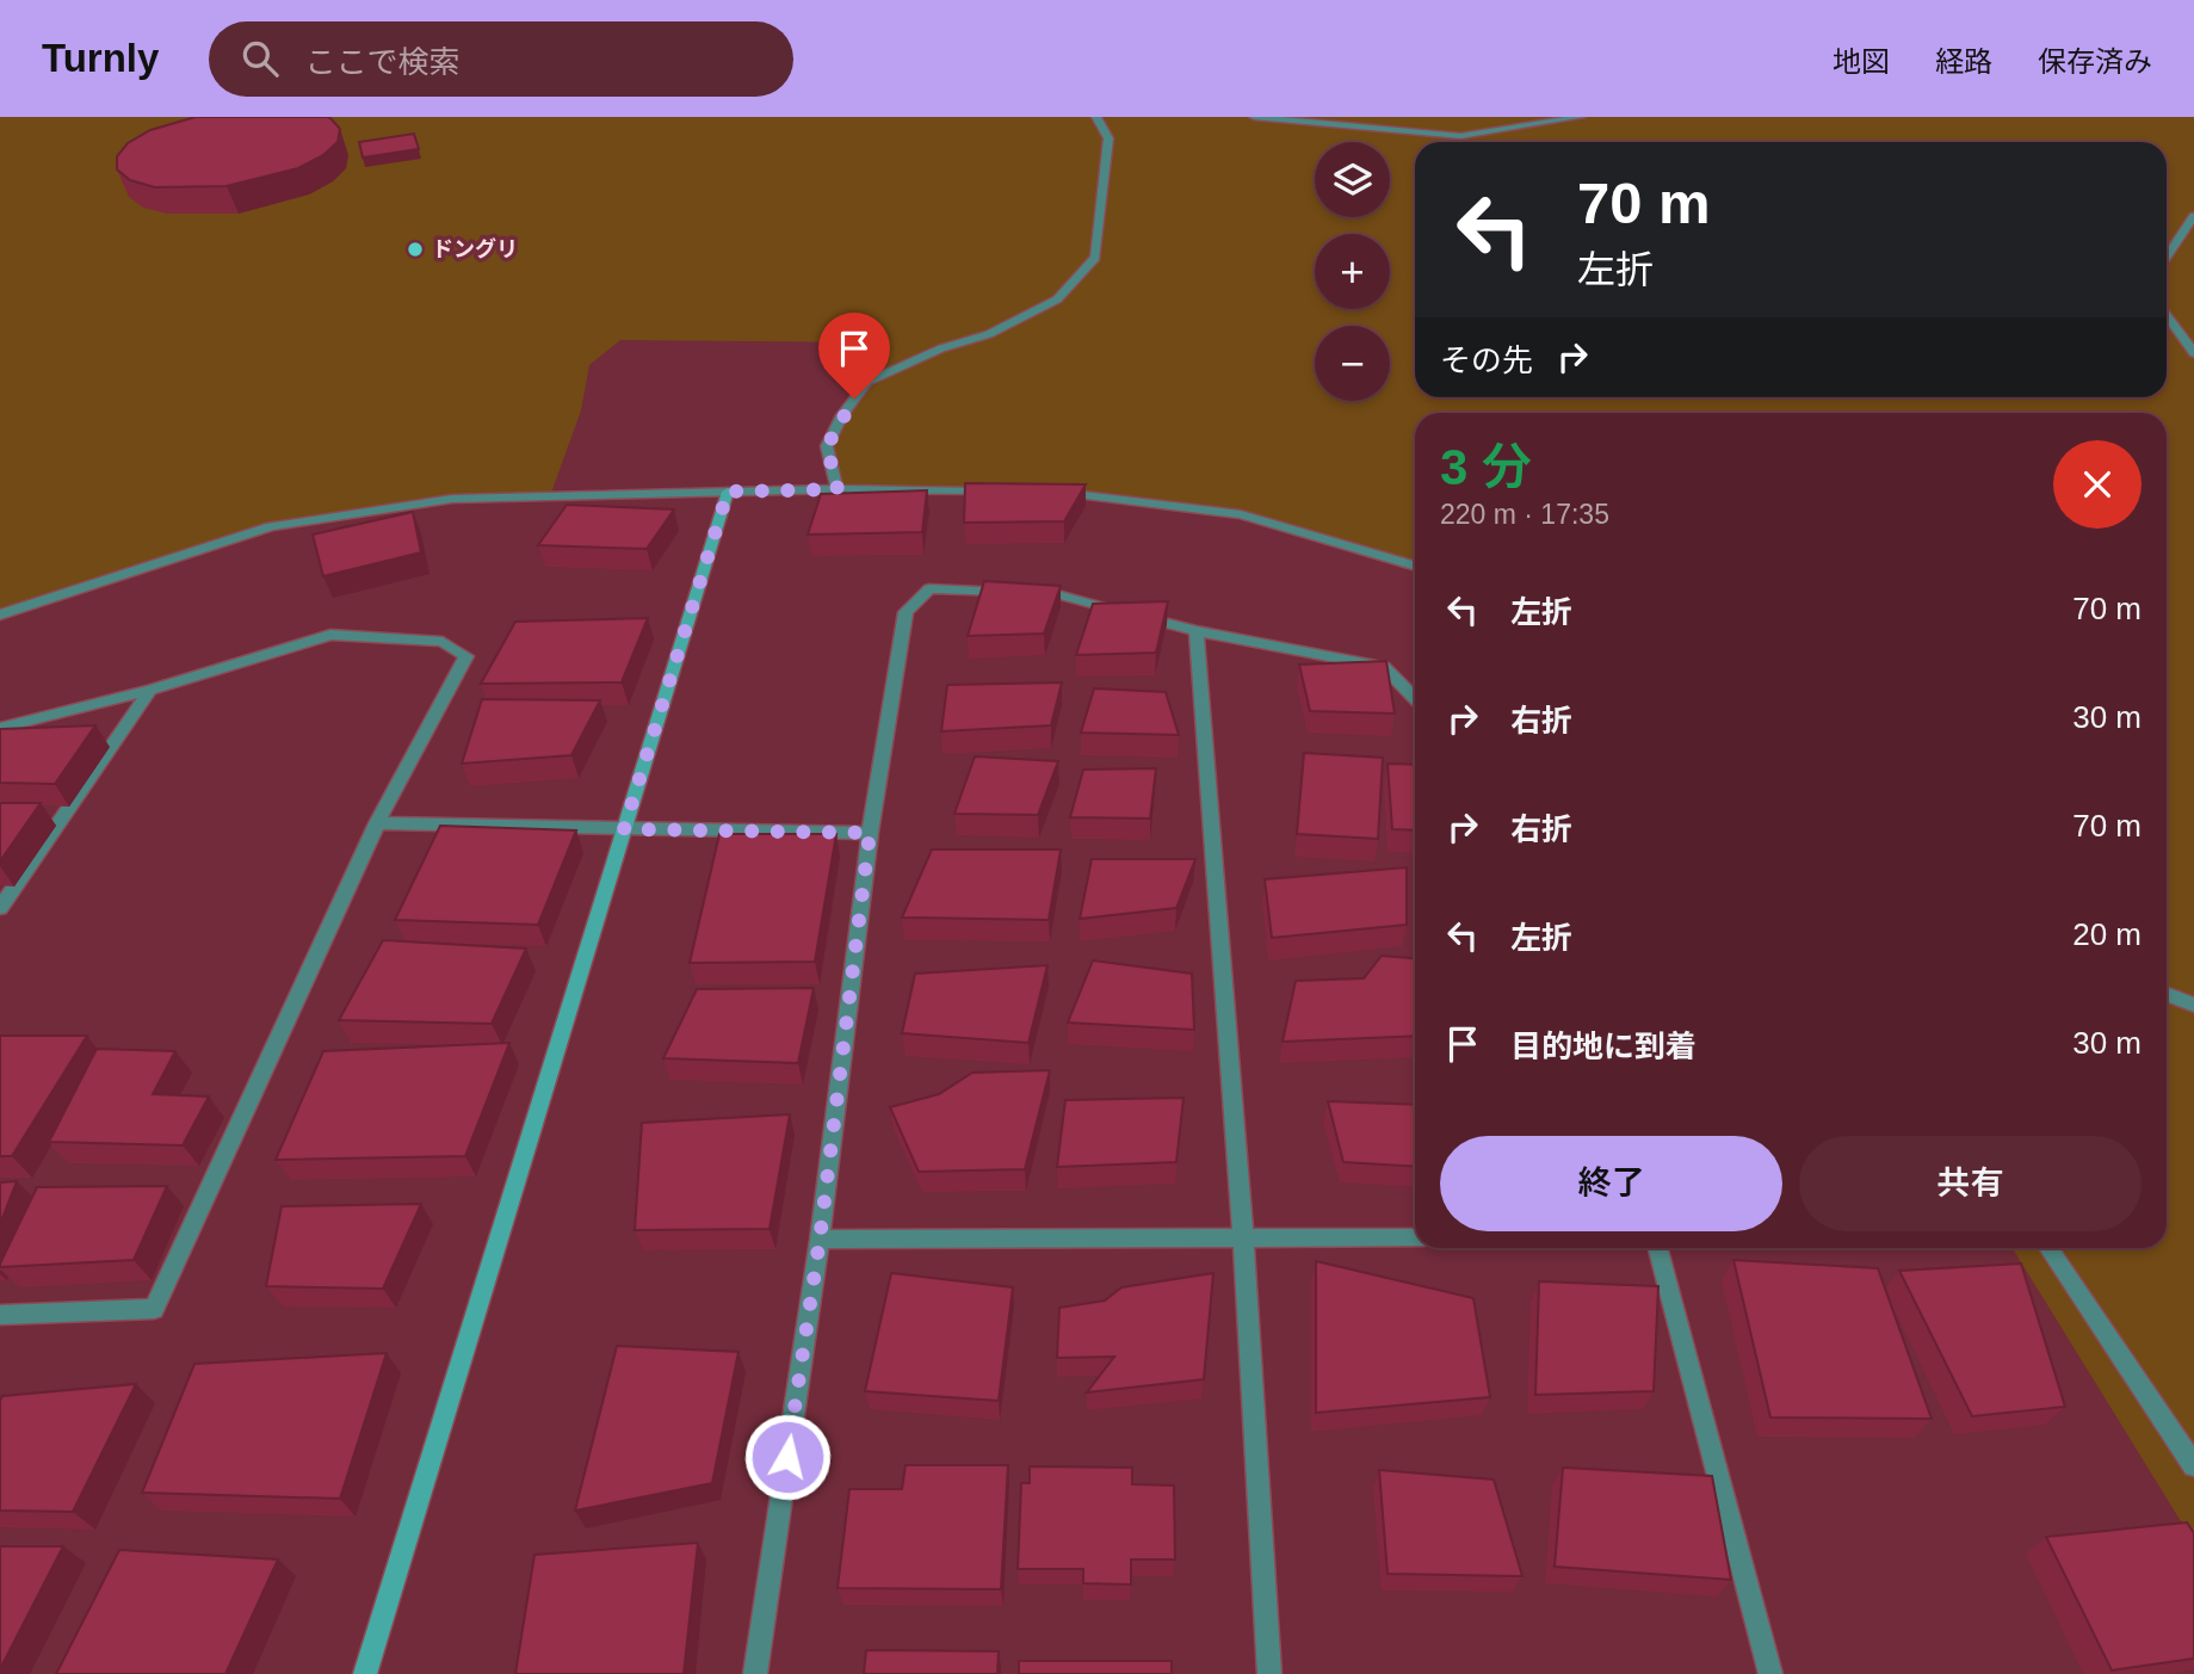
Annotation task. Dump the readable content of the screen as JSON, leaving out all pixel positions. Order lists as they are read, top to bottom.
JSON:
{
  "places": ["ドングリ"],
  "page": {
    "header": "Turnly",
    "search": "ここで検索",
    "nav": ["地図", "経路", "保存済み"],
    "map_buttons": ["+", "−"],
    "turn": ["70 m", "左折"],
    "then": "その先",
    "heading": ["3 分", "220 m · 17:35"],
    "list": [
      {
        "name": "左折",
        "value": "70 m"
      },
      {
        "name": "右折",
        "value": "30 m"
      },
      {
        "name": "右折",
        "value": "70 m"
      },
      {
        "name": "左折",
        "value": "20 m"
      },
      {
        "name": "目的地に到着",
        "value": "30 m"
      }
    ],
    "buttons": ["終了", "共有"]
  }
}
